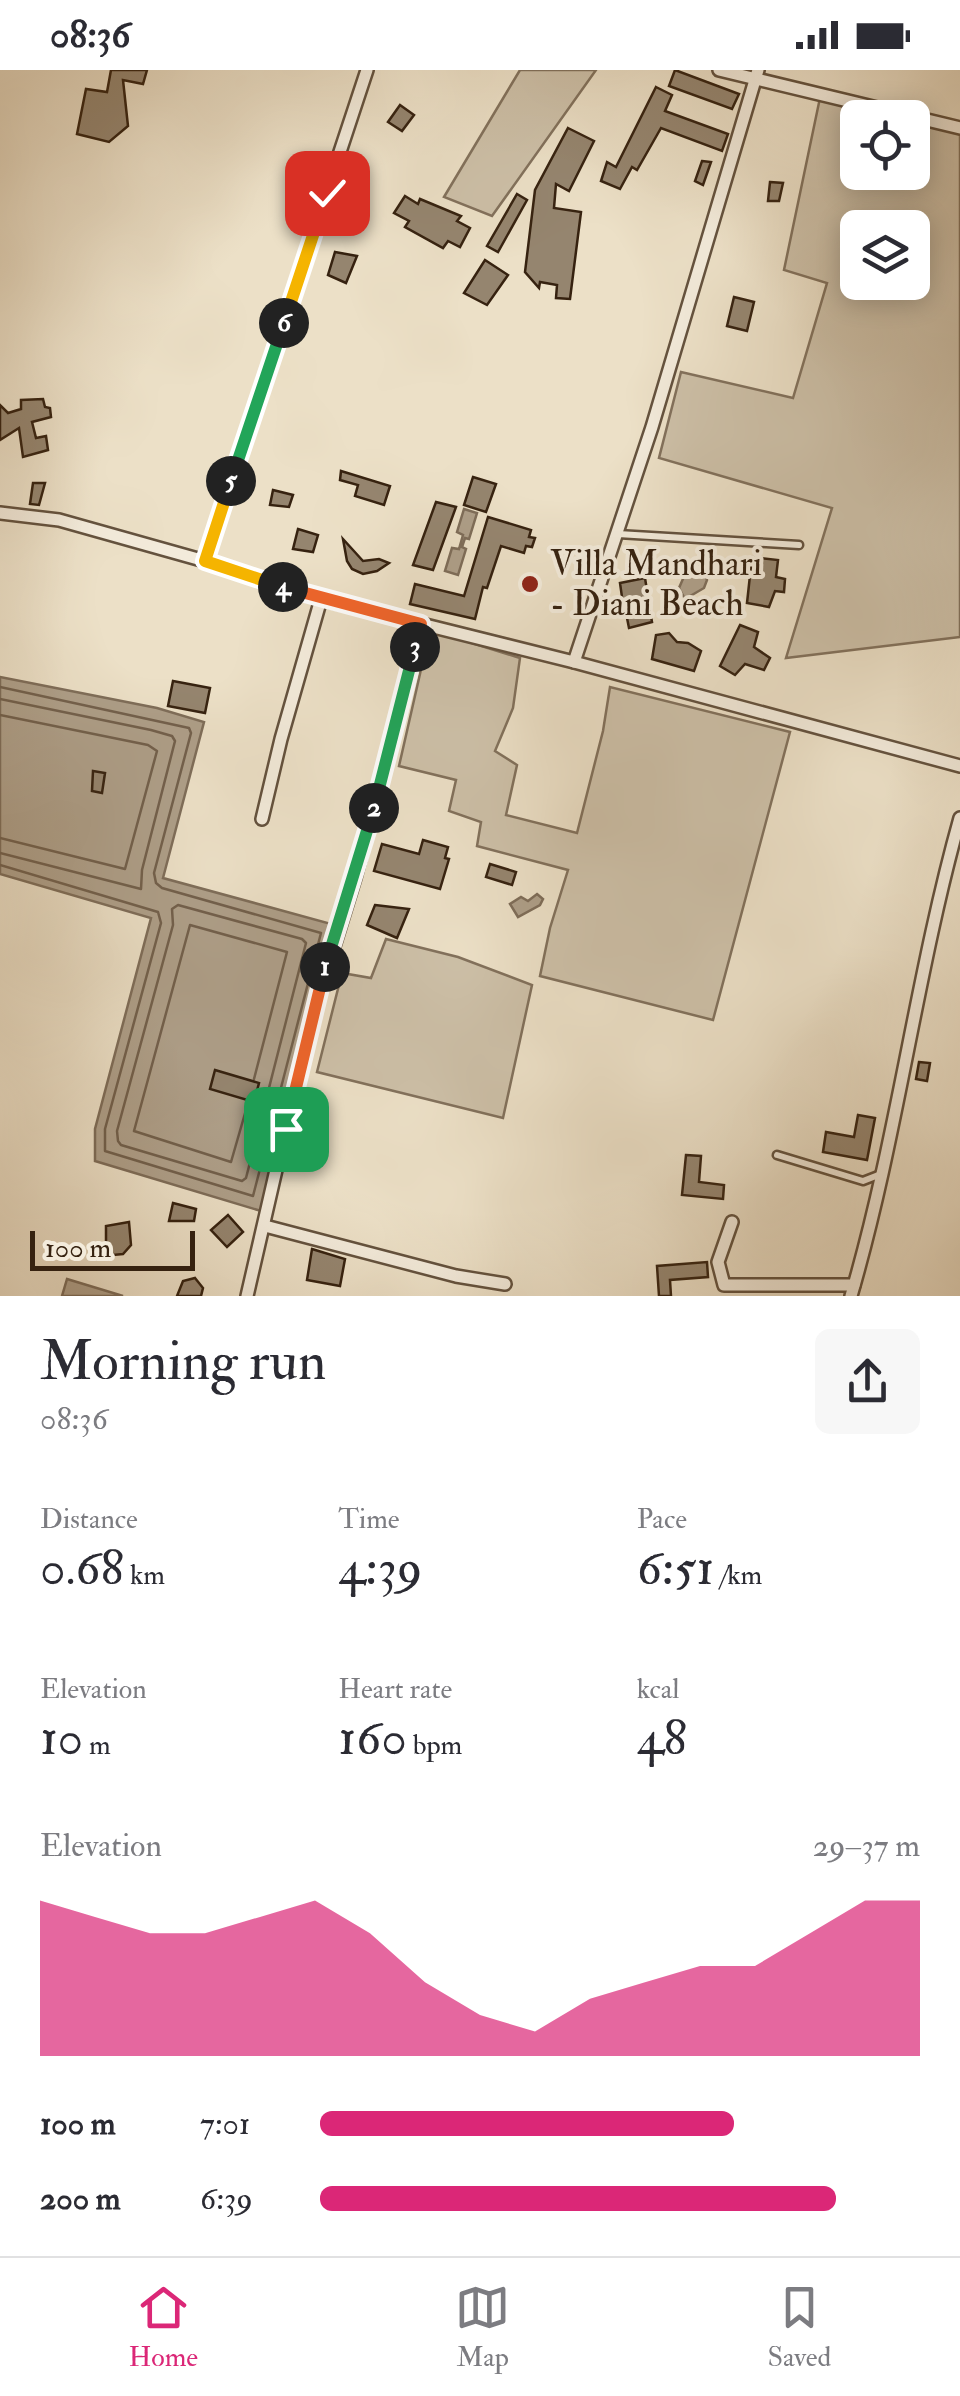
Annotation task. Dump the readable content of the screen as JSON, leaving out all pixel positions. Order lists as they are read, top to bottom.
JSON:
{
  "places": ["Villa Mandhari - Diani Beach"],
  "scale_bar": "100 m",
  "page": {
    "status": "08:36",
    "pins": [
      "6",
      "5",
      "4",
      "3",
      "2",
      "1"
    ],
    "scale": "100 m",
    "heading": ["Morning run", "08:36"],
    "stats": [
      ["Distance", "0.68 km"],
      ["Time", "4:39"],
      ["Pace", "6:51 /km"],
      ["Elevation", "10 m"],
      ["Heart rate", "160 bpm"],
      ["kcal", "48"]
    ],
    "chart": ["Elevation", "29–37 m"],
    "list": [
      {
        "name": "100 m",
        "note": "7:01"
      },
      {
        "name": "200 m",
        "note": "6:39"
      }
    ],
    "tabs": ["Home", "Map", "Saved"]
  }
}
